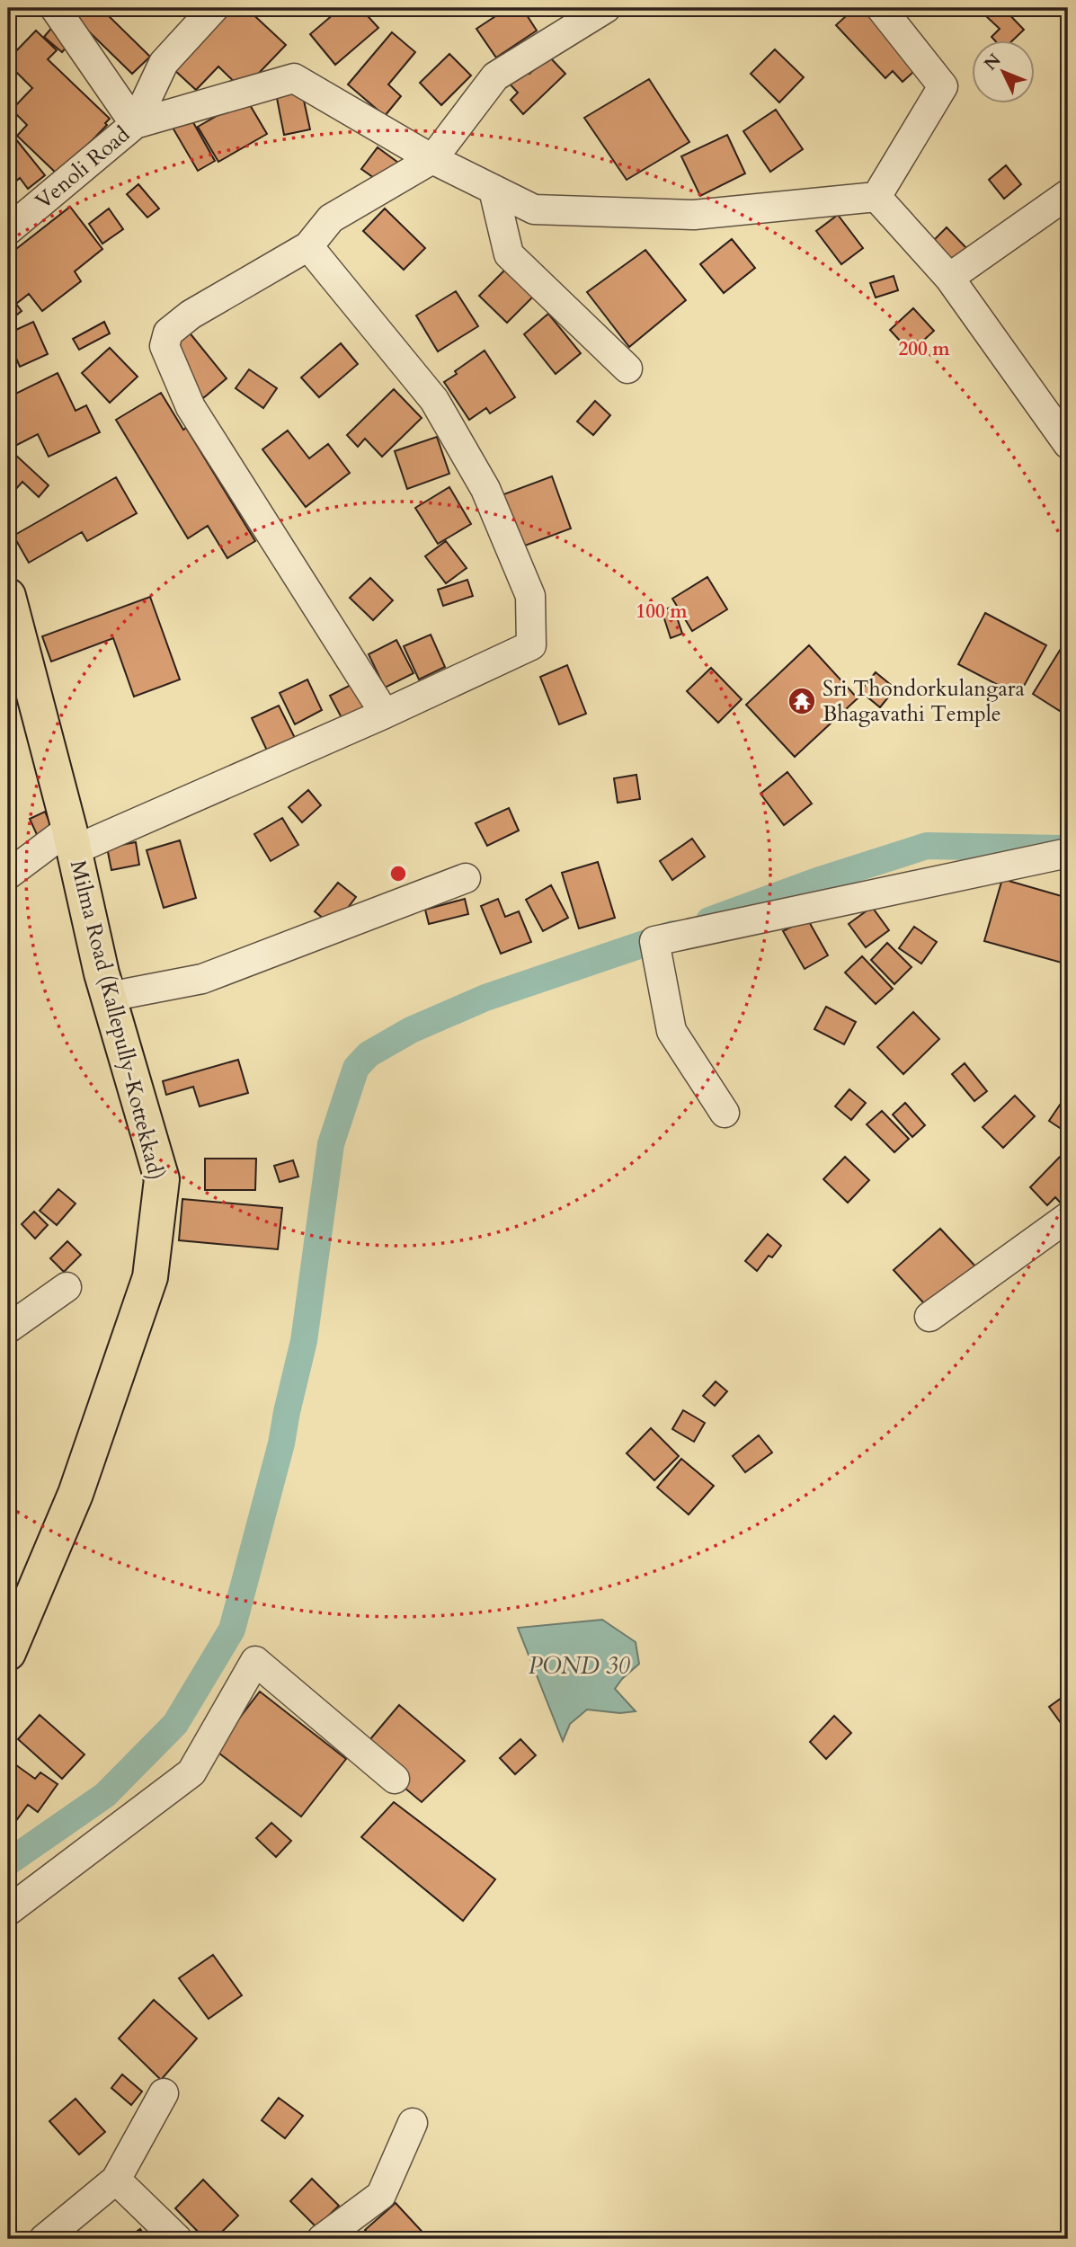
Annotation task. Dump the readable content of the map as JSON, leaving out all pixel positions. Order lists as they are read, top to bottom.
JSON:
{
  "streets": {
    "main road": ["Milma Road (Kallepully-Kottekkad)"],
    "street": ["Venoli Road"]
  },
  "water": ["POND 30"],
  "places": {
    "temple": ["Sri Thondorkulangara Bhagavathi Temple"]
  },
  "north": "top left",
  "rings": ["200 m", "100 m"]
}
